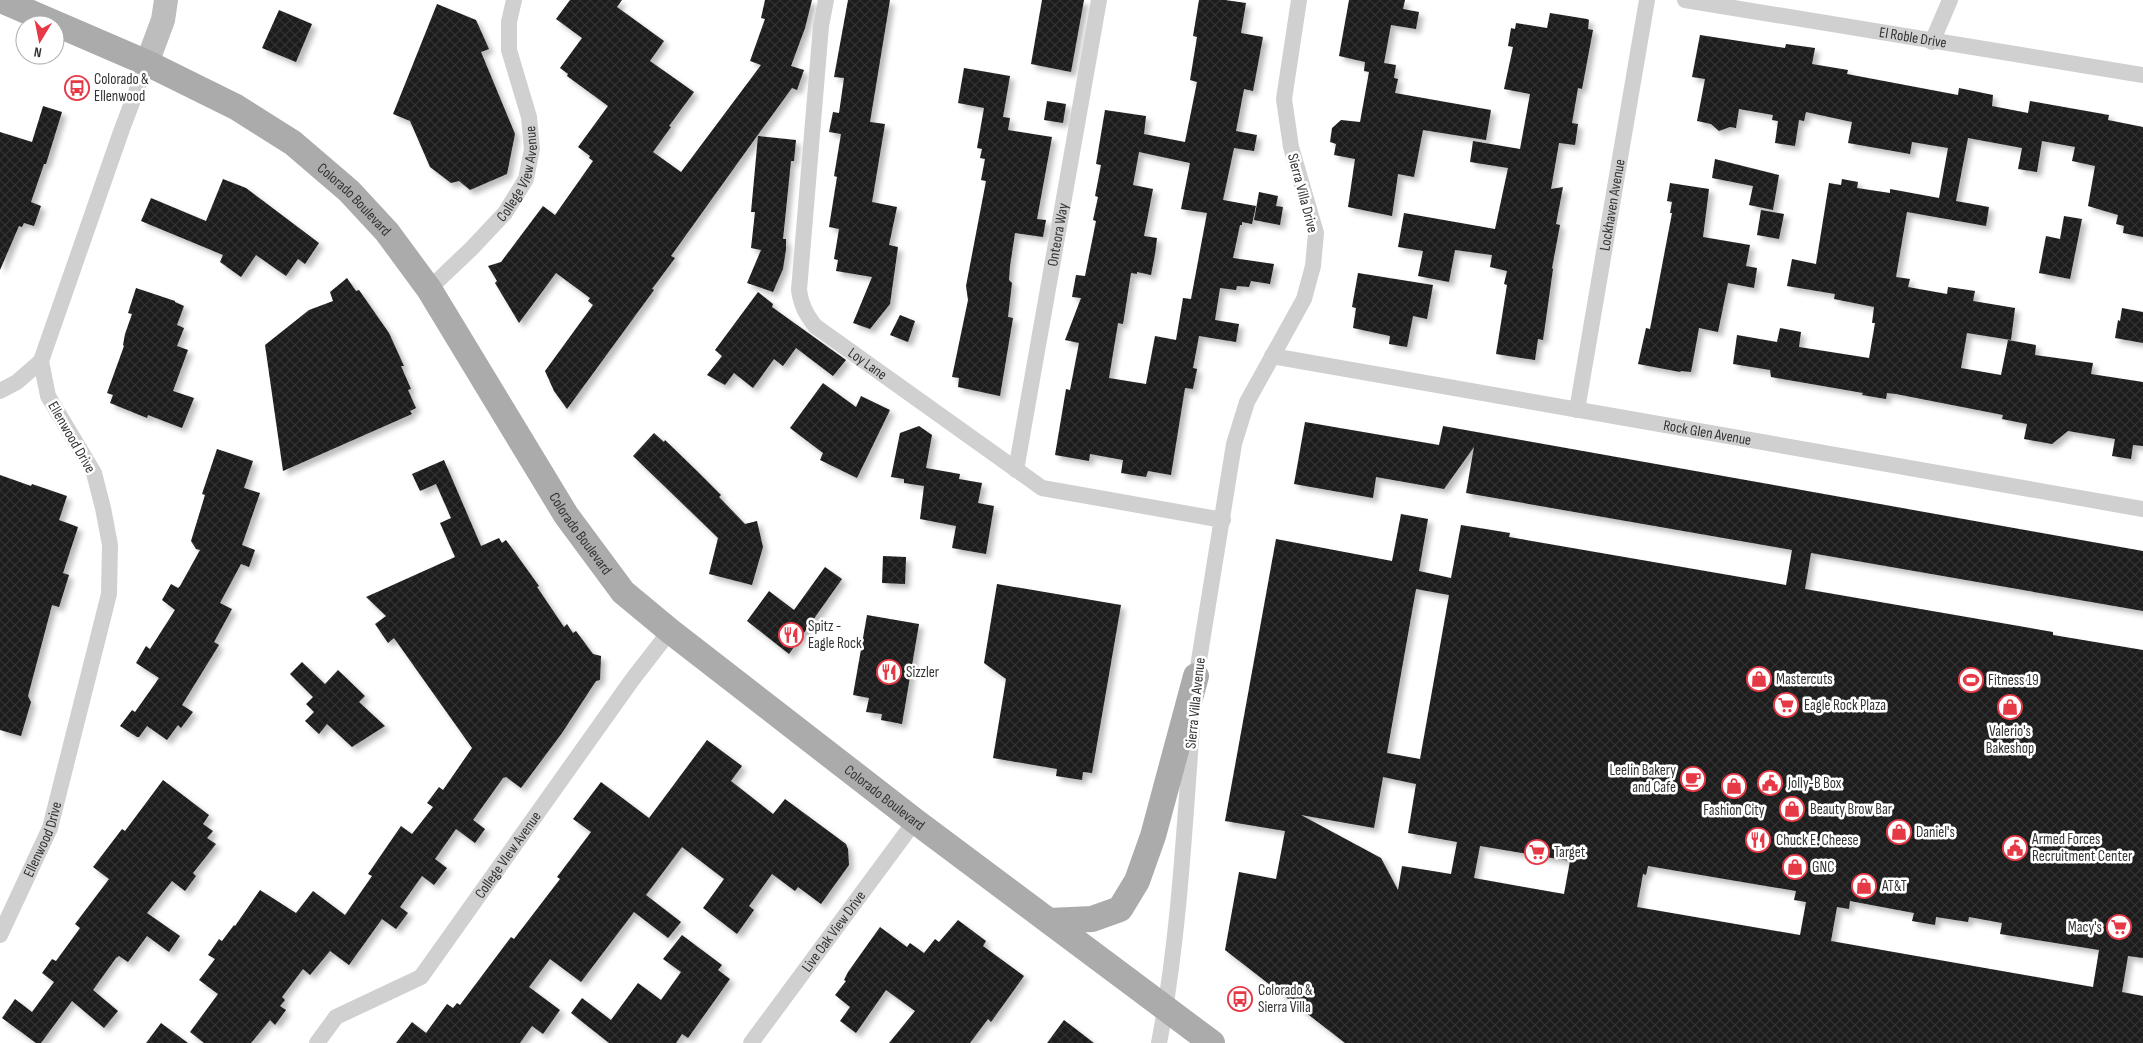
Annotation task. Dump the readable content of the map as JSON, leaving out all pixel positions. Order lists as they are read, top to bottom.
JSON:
{
  "streets": {
    "main road": ["Colorado Boulevard"],
    "street": [
      "El Roble Drive",
      "College View Avenue",
      "Sierra Villa Drive",
      "Lockhaven Avenue",
      "Onteora Way",
      "Loy Lane",
      "Rock Glen Avenue",
      "Ellenwood Drive",
      "Sierra Villa Avenue",
      "College VIew Avenue",
      "Live Oak View Drive"
    ]
  },
  "crossings": [
    ["College View Avenue", "Colorado Boulevard"],
    ["Sierra Villa Drive", "Rock Glen Avenue"],
    ["Sierra Villa Drive", "Sierra Villa Avenue"],
    ["Colorado Boulevard", "Sierra Villa Avenue"],
    ["Colorado Boulevard", "College VIew Avenue"],
    ["Colorado Boulevard", "Live Oak View Drive"],
    ["Lockhaven Avenue", "Rock Glen Avenue"],
    ["Onteora Way", "Loy Lane"],
    ["Loy Lane", "Sierra Villa Avenue"]
  ],
  "places": {
    "bus stop": ["Colorado & Ellenwood", "Colorado & Sierra Villa"],
    "restaurant": ["Spitz - Eagle Rock", "Sizzler", "Chuck E. Cheese"],
    "shop": [
      "Mastercuts",
      "Valerio's Bakeshop",
      "Fashion City",
      "Beauty Brow Bar",
      "Daniel's",
      "GNC",
      "AT&T"
    ],
    "sports": ["Fitness 19"],
    "supermarket": ["Eagle Rock Plaza", "Target", "Macy's"],
    "cafe": ["Leelin Bakery and Cafe"],
    "public building": ["Jolly-B Box", "Armed Forces Recruitment Center"]
  },
  "north": "bottom"
}
